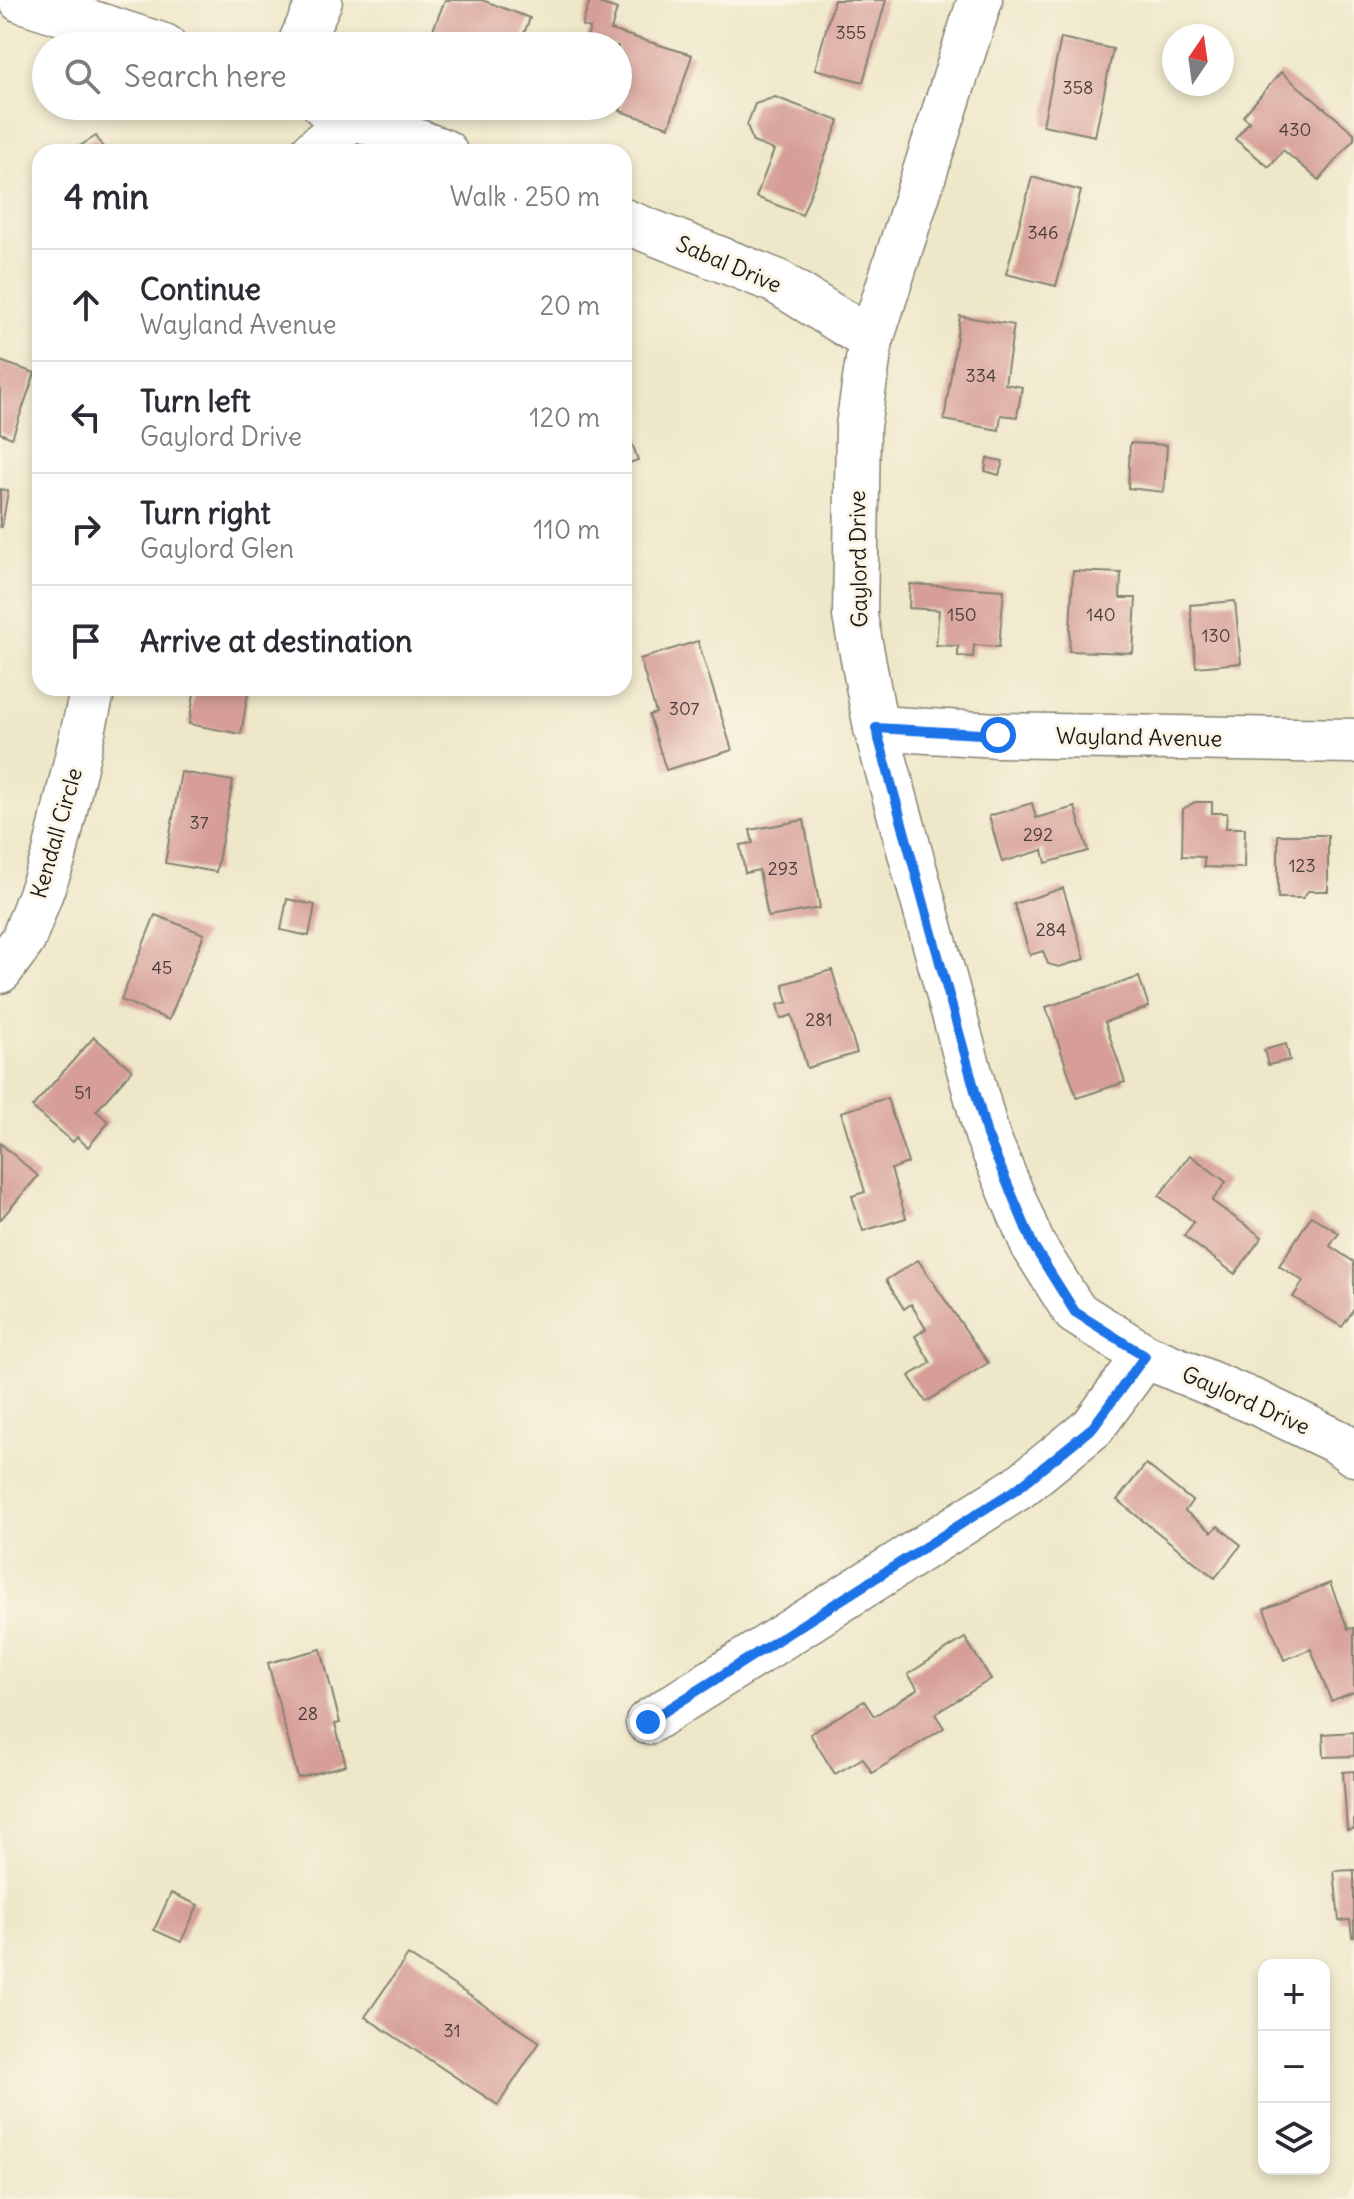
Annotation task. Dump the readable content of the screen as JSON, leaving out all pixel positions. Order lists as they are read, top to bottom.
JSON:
{
  "streets": {
    "street": [
      "Sabal Drive",
      "Gaylord Drive",
      "Wayland Avenue",
      "Kendall Circle"
    ]
  },
  "crossings": [
    ["Sabal Drive", "Gaylord Drive"],
    ["Gaylord Drive", "Wayland Avenue"]
  ],
  "house_numbers": [
    "355",
    "358",
    "430",
    "346",
    "334",
    "150",
    "140",
    "130",
    "307",
    "37",
    "292",
    "123",
    "293",
    "284",
    "45",
    "281",
    "51",
    "28",
    "31"
  ],
  "north": "top",
  "page": {
    "search": "Search here",
    "heading": ["4 min", "Walk · 250 m"],
    "list": [
      ["Continue", "Wayland Avenue", "20 m"],
      ["Turn left", "Gaylord Drive", "120 m"],
      ["Turn right", "Gaylord Glen", "110 m"],
      "Arrive at destination"
    ],
    "map_buttons": ["+", "−"]
  }
}
